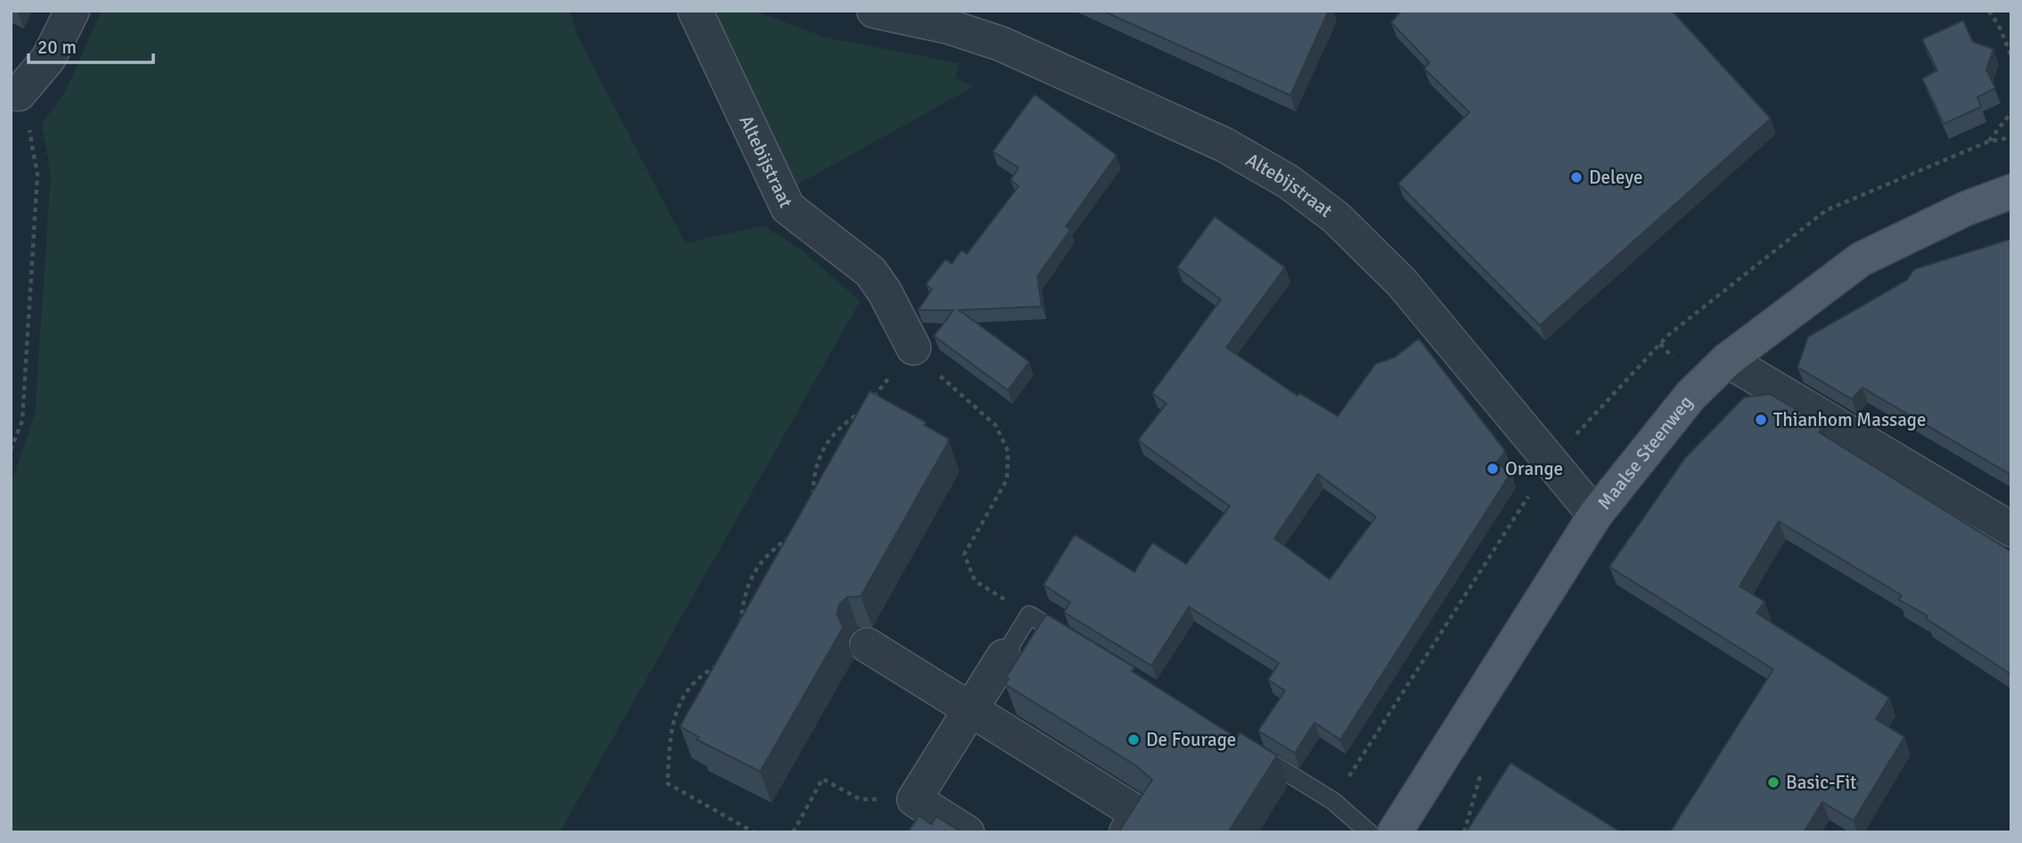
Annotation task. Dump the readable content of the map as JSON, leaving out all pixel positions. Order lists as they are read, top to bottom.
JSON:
{
  "streets": {
    "main road": ["Maalse Steenweg"],
    "street": ["Altebijstraat"]
  },
  "crossings": [
    ["Altebijstraat", "Maalse Steenweg"]
  ],
  "places": [
    "Deleye",
    "Thianhom Massage",
    "Orange",
    "De Fourage",
    "Basic-Fit"
  ],
  "scale_bar": "20 m"
}
